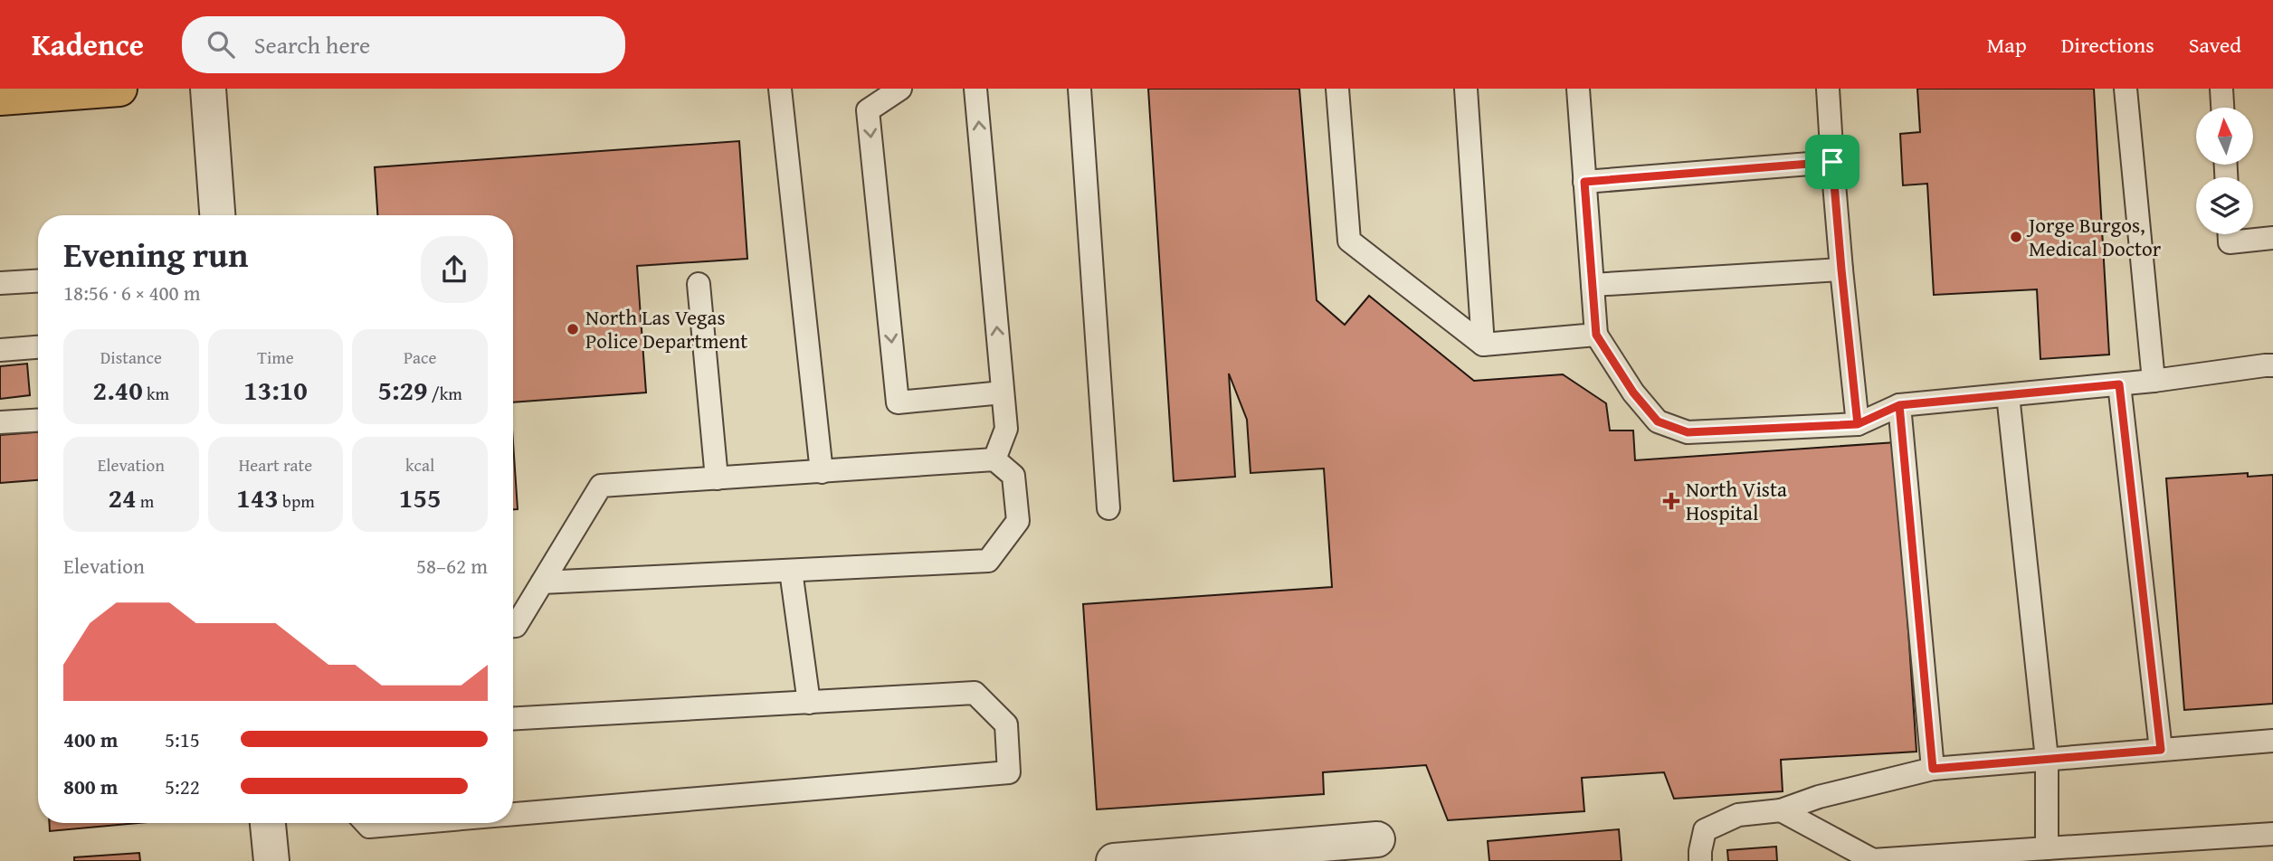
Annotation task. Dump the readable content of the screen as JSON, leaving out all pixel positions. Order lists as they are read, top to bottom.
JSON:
{
  "places": {
    "other": ["Jorge Burgos, Medical Doctor", "North Las Vegas Police Department"],
    "health": ["North Vista Hospital"]
  },
  "north": "top",
  "page": {
    "header": "Kadence",
    "search": "Search here",
    "nav": ["Map", "Directions", "Saved"],
    "heading": ["Evening run", "18:56 · 6 × 400 m"],
    "stats": [
      ["Distance", "2.40 km"],
      ["Time", "13:10"],
      ["Pace", "5:29 /km"],
      ["Elevation", "24 m"],
      ["Heart rate", "143 bpm"],
      ["kcal", "155"]
    ],
    "chart": ["Elevation", "58–62 m"],
    "list": [
      {
        "name": "400 m",
        "note": "5:15"
      },
      {
        "name": "800 m",
        "note": "5:22"
      }
    ]
  }
}
